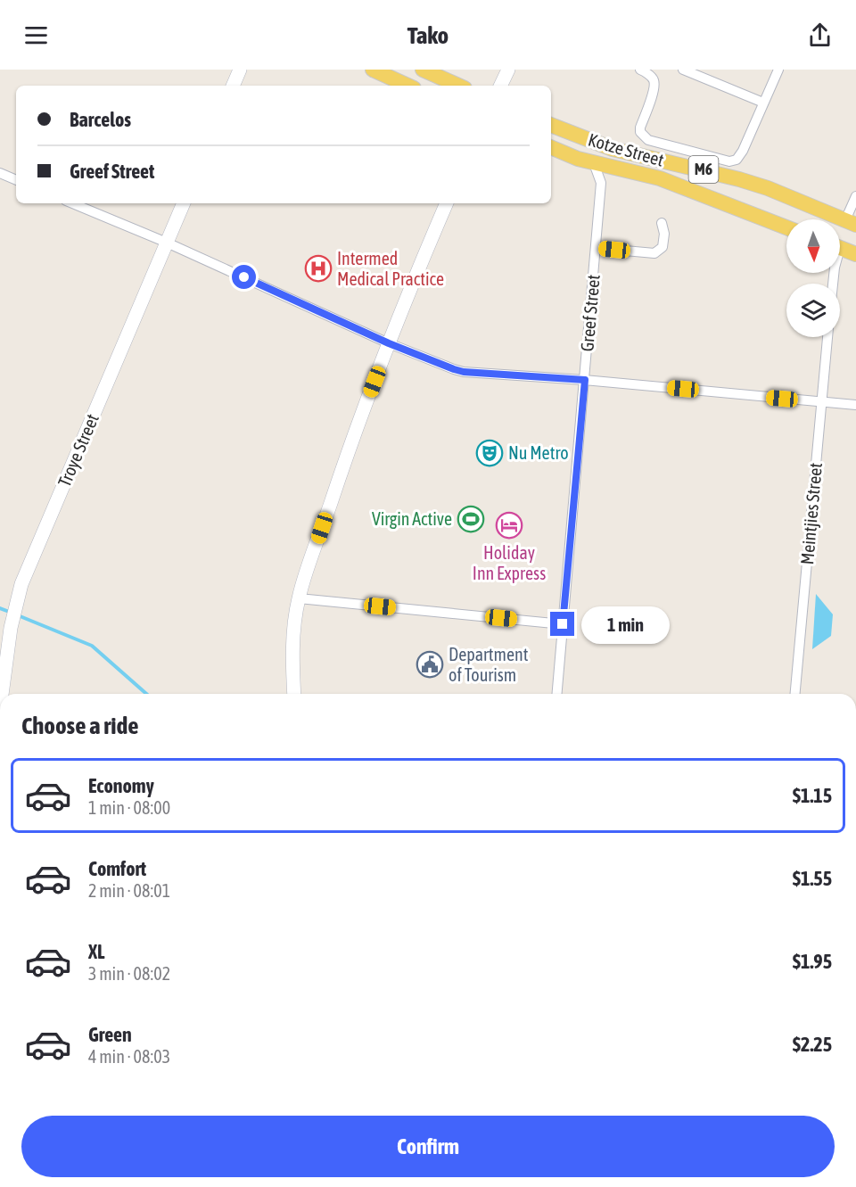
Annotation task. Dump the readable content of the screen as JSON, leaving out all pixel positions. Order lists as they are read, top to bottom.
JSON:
{
  "streets": {
    "main road": ["Kotze Street", "M6", "Troye Street"],
    "street": ["Greef Street", "Meintjies Street"]
  },
  "crossings": [
    ["Kotze Street", "Greef Street"]
  ],
  "places": {
    "hospital": ["Intermed Medical Practice"],
    "theatre": ["Nu Metro"],
    "sports": ["Virgin Active"],
    "hotel": ["Holiday Inn Express"],
    "public building": ["Department of Tourism"]
  },
  "north": "bottom",
  "page": {
    "header": "Tako",
    "banner": ["Barcelos", "Greef Street"],
    "bubble": "1 min",
    "heading": "Choose a ride",
    "list": [
      {
        "name": "Economy",
        "note": "1 min · 08:00",
        "value": "$1.15"
      },
      {
        "name": "Comfort",
        "note": "2 min · 08:01",
        "value": "$1.55"
      },
      {
        "name": "XL",
        "note": "3 min · 08:02",
        "value": "$1.95"
      },
      {
        "name": "Green",
        "note": "4 min · 08:03",
        "value": "$2.25"
      }
    ],
    "buttons": "Confirm"
  }
}
